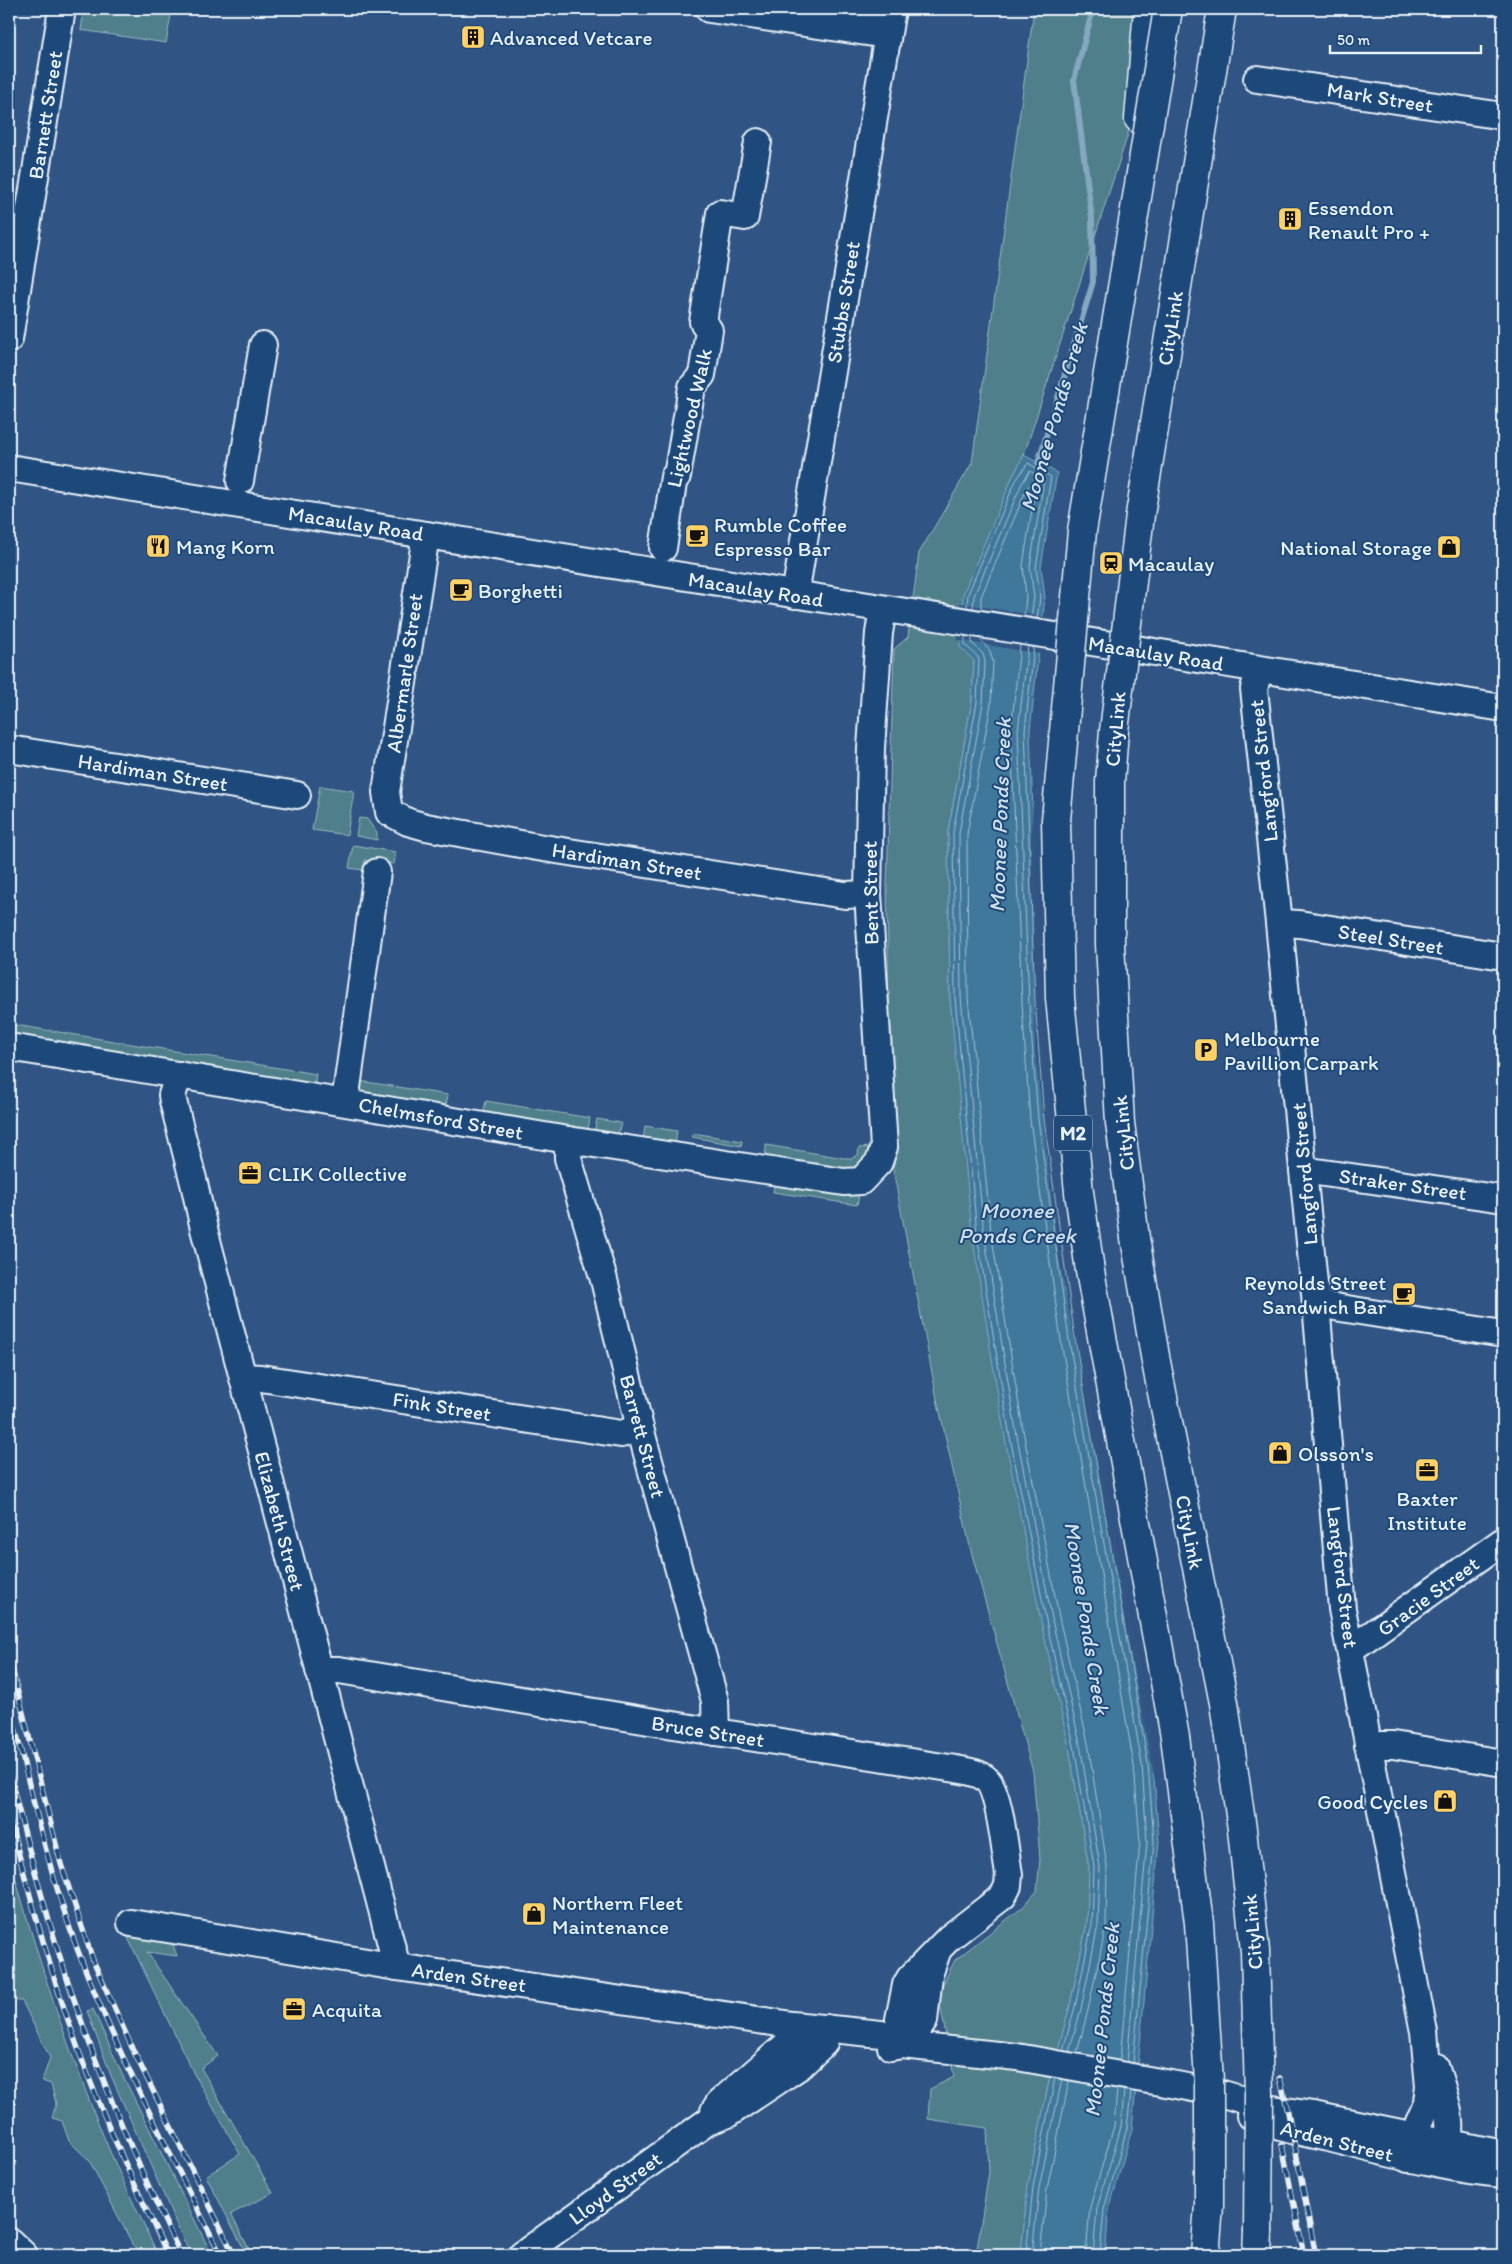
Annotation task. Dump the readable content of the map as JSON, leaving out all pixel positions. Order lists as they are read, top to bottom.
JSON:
{
  "streets": {
    "highway": ["CityLink", "M2"],
    "street": [
      "Mark Street",
      "Barnett Street",
      "Stubbs Street",
      "Lightwood Walk",
      "Macaulay Road",
      "Albermarle Street",
      "Langford Street",
      "Hardiman Street",
      "Bent Street",
      "Steel Street",
      "Chelmsford Street",
      "Straker Street",
      "Fink Street",
      "Barrett Street",
      "Elizabeth Street",
      "Gracie Street",
      "Bruce Street",
      "Arden Street",
      "Lloyd Street"
    ]
  },
  "crossings": [
    ["Stubbs Street", "Macaulay Road"],
    ["Macaulay Road", "Albermarle Street"],
    ["Macaulay Road", "Langford Street"],
    ["Macaulay Road", "Bent Street"],
    ["Albermarle Street", "Hardiman Street"],
    ["Langford Street", "Steel Street"],
    ["Langford Street", "Straker Street"],
    ["Langford Street", "Gracie Street"],
    ["Langford Street", "Arden Street"],
    ["Hardiman Street", "Bent Street"],
    ["Bent Street", "Chelmsford Street"],
    ["Chelmsford Street", "Barrett Street"],
    ["Chelmsford Street", "Elizabeth Street"],
    ["Fink Street", "Barrett Street"],
    ["Fink Street", "Elizabeth Street"],
    ["Barrett Street", "Bruce Street"],
    ["Elizabeth Street", "Bruce Street"],
    ["Elizabeth Street", "Arden Street"],
    ["Bruce Street", "Arden Street"],
    ["Arden Street", "Lloyd Street"]
  ],
  "water": ["Moonee Ponds Creek"],
  "places": {
    "building": ["Advanced Vetcare", "Essendon Renault Pro +"],
    "cafe": ["Rumble Coffee Espresso Bar", "Borghetti", "Reynolds Street Sandwich Bar"],
    "restaurant": ["Mang Korn"],
    "shop": [
      "National Storage",
      "Olsson's",
      "Good Cycles",
      "Northern Fleet Maintenance"
    ],
    "station": ["Macaulay"],
    "parking": ["Melbourne Pavillion Carpark"],
    "office": ["CLIK Collective", "Baxter Institute", "Acquita"]
  },
  "scale_bar": "50 m"
}
